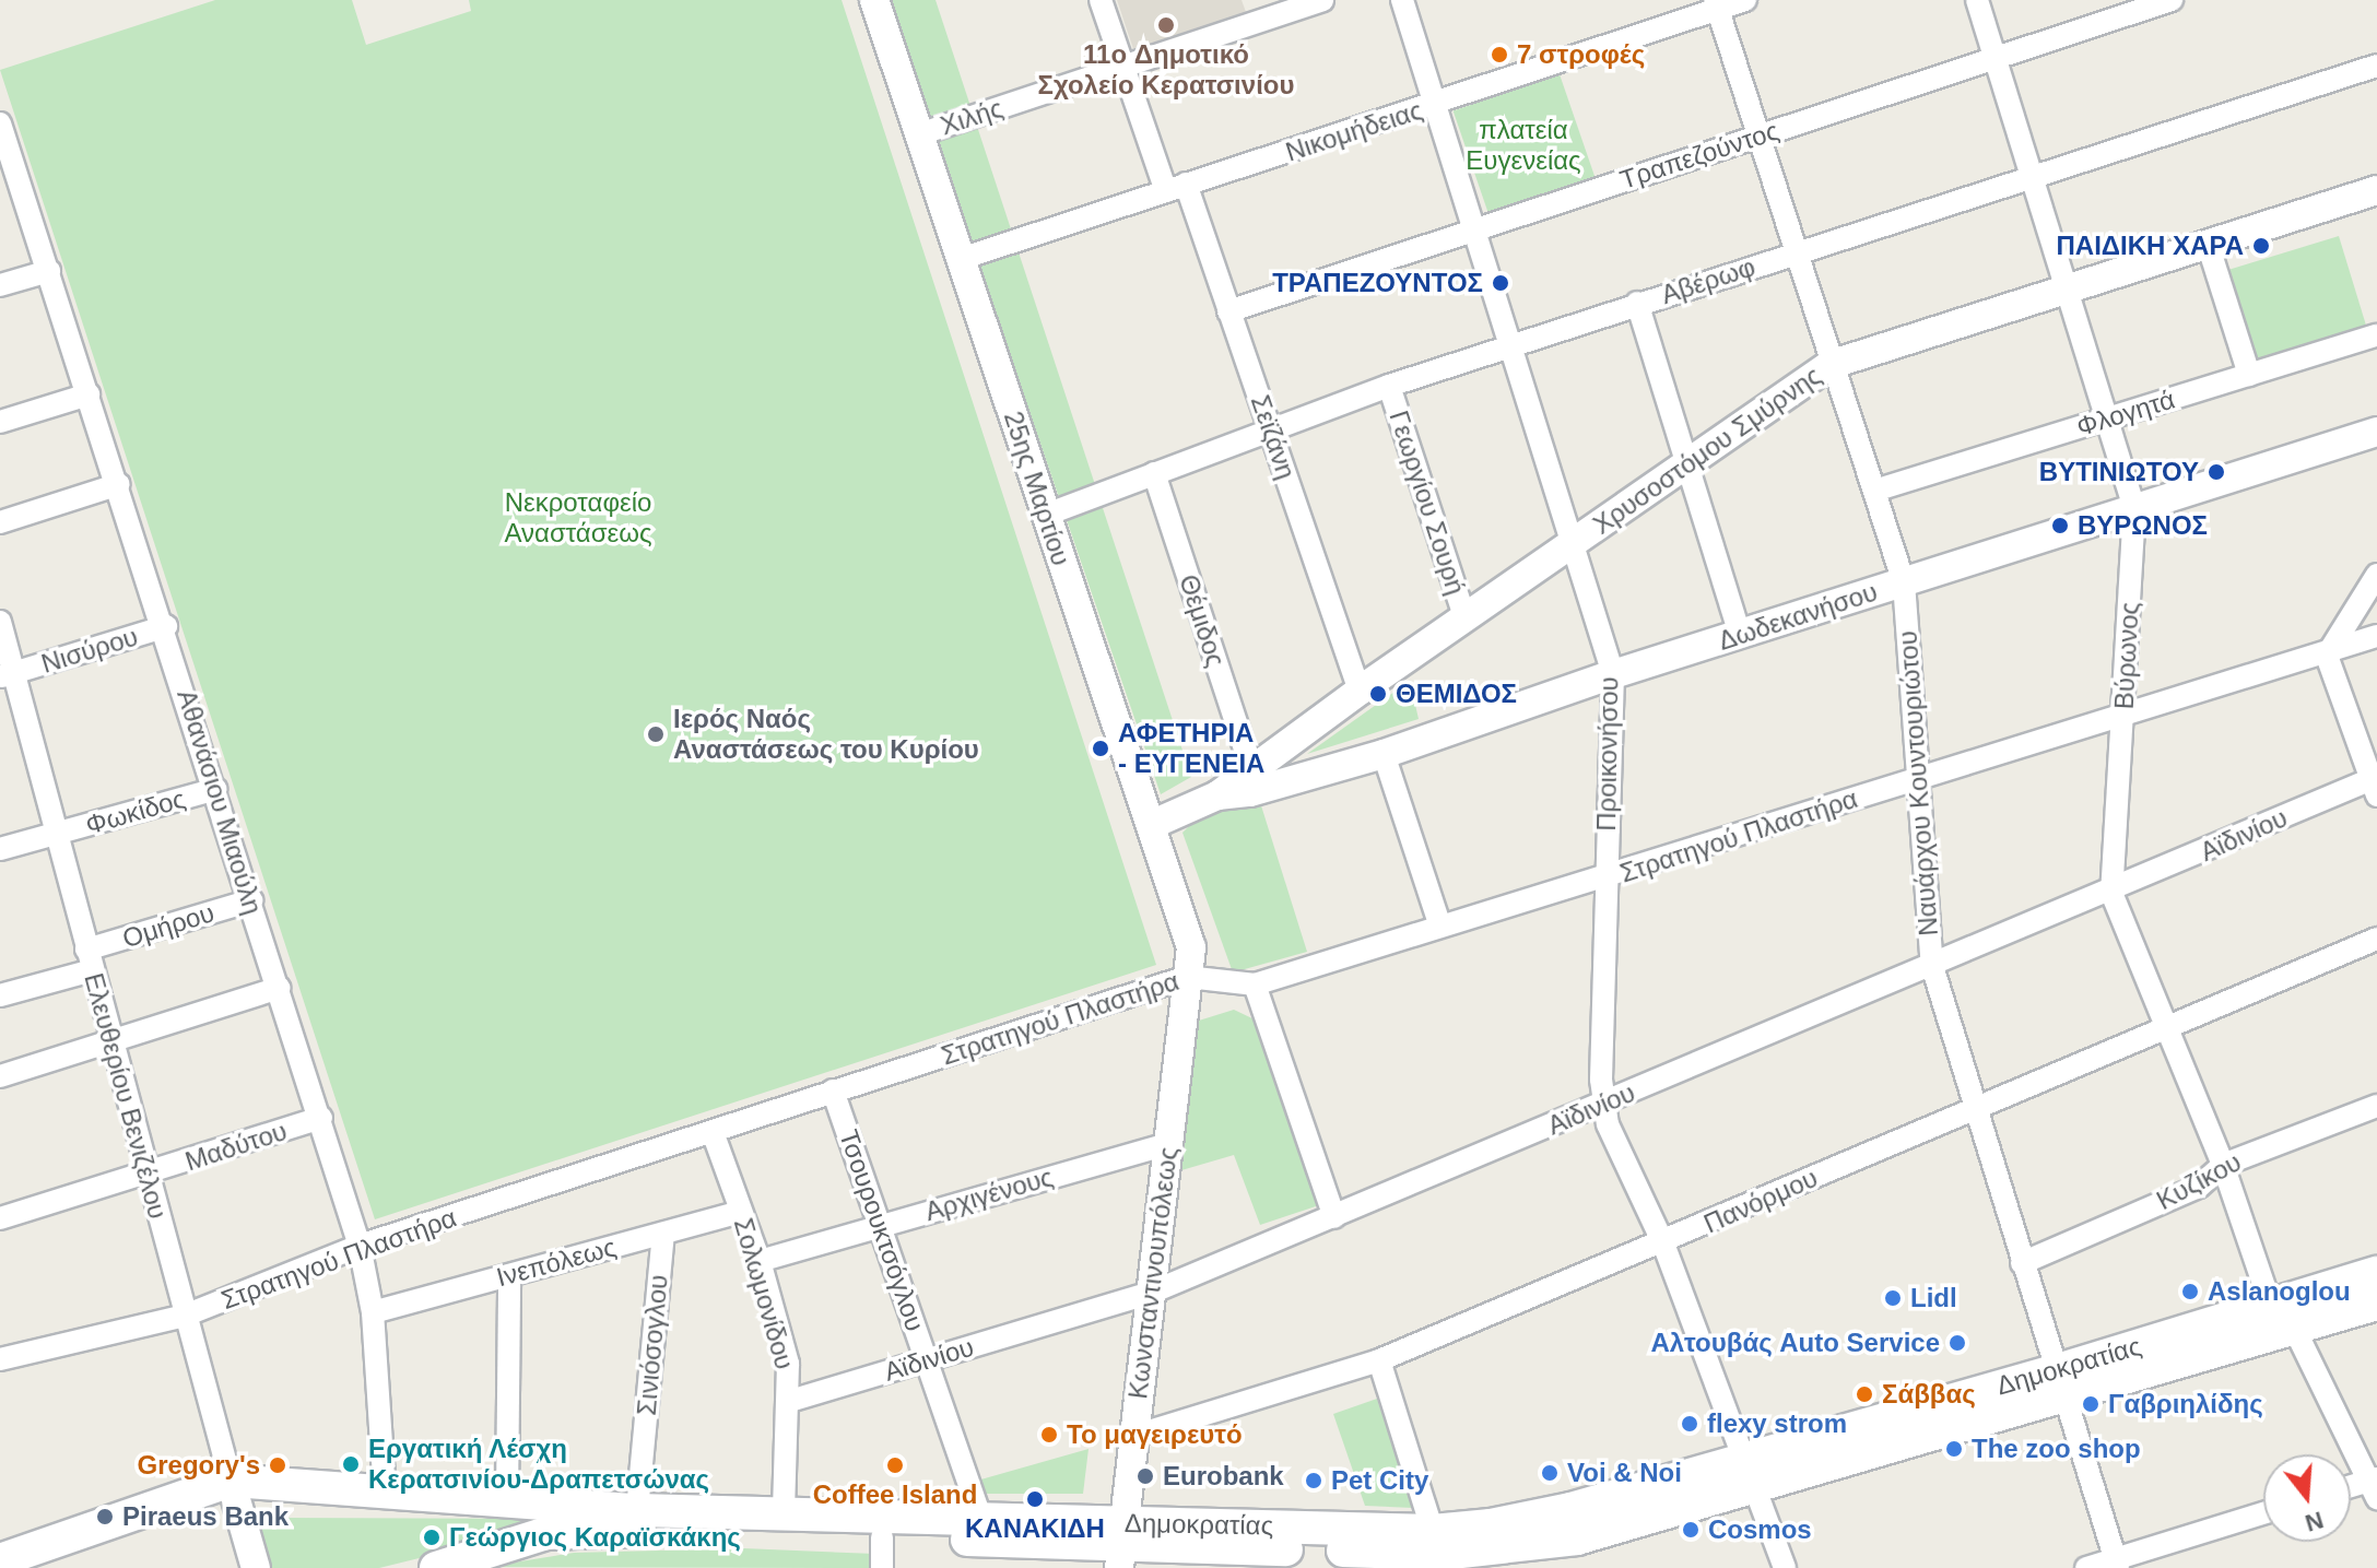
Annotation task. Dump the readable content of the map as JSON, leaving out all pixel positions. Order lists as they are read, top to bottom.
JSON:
{
  "streets": {
    "main road": ["Δημοκρατίας"],
    "street": [
      "Χιλής",
      "Νικομήδειας",
      "Τραπεζούντος",
      "Αβέρωφ",
      "Φλογητά",
      "Σεϊζάνη",
      "Χρυσοστόμου Σμύρνης",
      "25ης Μαρτίου",
      "Γεωργίου Σουρή",
      "Δωδεκανήσου",
      "Θέμιδος",
      "Νισύρου",
      "Βύρωνος",
      "Προικονήσου",
      "Ναυάρχου Κουντουριώτου",
      "Αθανάσιου Μιαούλη",
      "Φωκίδος",
      "Αϊδινίου",
      "Στρατηγού Πλαστήρα",
      "Ομήρου",
      "Ελευθερίου Βενιζέλου",
      "Μαδύτου",
      "Κυζίκου",
      "Αρχιγένους",
      "Πανόρμου",
      "Τσουρουκτσόγλου",
      "Ινεπόλεως",
      "Κωνσταντινουπόλεως",
      "Σολωμονίδου",
      "Σινιόσογλου"
    ]
  },
  "crossings": [
    ["Χιλής", "Σεϊζάνη"],
    ["Χιλής", "25ης Μαρτίου"],
    ["Νικομήδειας", "Σεϊζάνη"],
    ["Νικομήδειας", "25ης Μαρτίου"],
    ["Νικομήδειας", "Προικονήσου"],
    ["Νικομήδειας", "Ναυάρχου Κουντουριώτου"],
    ["Τραπεζούντος", "Σεϊζάνη"],
    ["Τραπεζούντος", "Βύρωνος"],
    ["Τραπεζούντος", "Προικονήσου"],
    ["Τραπεζούντος", "Ναυάρχου Κουντουριώτου"],
    ["Αβέρωφ", "Σεϊζάνη"],
    ["Αβέρωφ", "25ης Μαρτίου"],
    ["Αβέρωφ", "Γεωργίου Σουρή"],
    ["Αβέρωφ", "Θέμιδος"],
    ["Αβέρωφ", "Βύρωνος"],
    ["Αβέρωφ", "Προικονήσου"],
    ["Αβέρωφ", "Ναυάρχου Κουντουριώτου"],
    ["Φλογητά", "Βύρωνος"],
    ["Φλογητά", "Ναυάρχου Κουντουριώτου"],
    ["Σεϊζάνη", "Χρυσοστόμου Σμύρνης"],
    ["Χρυσοστόμου Σμύρνης", "25ης Μαρτίου"],
    ["Χρυσοστόμου Σμύρνης", "Γεωργίου Σουρή"],
    ["Χρυσοστόμου Σμύρνης", "Δωδεκανήσου"],
    ["Χρυσοστόμου Σμύρνης", "Θέμιδος"],
    ["Χρυσοστόμου Σμύρνης", "Βύρωνος"],
    ["Χρυσοστόμου Σμύρνης", "Προικονήσου"],
    ["Χρυσοστόμου Σμύρνης", "Ναυάρχου Κουντουριώτου"],
    ["25ης Μαρτίου", "Στρατηγού Πλαστήρα"],
    ["25ης Μαρτίου", "Κωνσταντινουπόλεως"],
    ["Δωδεκανήσου", "Βύρωνος"],
    ["Δωδεκανήσου", "Προικονήσου"],
    ["Δωδεκανήσου", "Ναυάρχου Κουντουριώτου"],
    ["Νισύρου", "Αθανάσιου Μιαούλη"],
    ["Νισύρου", "Ελευθερίου Βενιζέλου"],
    ["Βύρωνος", "Αϊδινίου"],
    ["Βύρωνος", "Στρατηγού Πλαστήρα"],
    ["Βύρωνος", "Κυζίκου"],
    ["Βύρωνος", "Πανόρμου"],
    ["Βύρωνος", "Δημοκρατίας"],
    ["Προικονήσου", "Αϊδινίου"],
    ["Προικονήσου", "Στρατηγού Πλαστήρα"],
    ["Προικονήσου", "Πανόρμου"],
    ["Προικονήσου", "Δημοκρατίας"],
    ["Ναυάρχου Κουντουριώτου", "Αϊδινίου"],
    ["Ναυάρχου Κουντουριώτου", "Στρατηγού Πλαστήρα"],
    ["Ναυάρχου Κουντουριώτου", "Κυζίκου"],
    ["Ναυάρχου Κουντουριώτου", "Πανόρμου"],
    ["Ναυάρχου Κουντουριώτου", "Δημοκρατίας"],
    ["Αθανάσιου Μιαούλη", "Φωκίδος"],
    ["Αθανάσιου Μιαούλη", "Στρατηγού Πλαστήρα"],
    ["Αθανάσιου Μιαούλη", "Ομήρου"],
    ["Αθανάσιου Μιαούλη", "Μαδύτου"],
    ["Αθανάσιου Μιαούλη", "Ινεπόλεως"],
    ["Αθανάσιου Μιαούλη", "Δημοκρατίας"],
    ["Φωκίδος", "Ελευθερίου Βενιζέλου"],
    ["Αϊδινίου", "Τσουρουκτσόγλου"],
    ["Αϊδινίου", "Κωνσταντινουπόλεως"],
    ["Αϊδινίου", "Σολωμονίδου"],
    ["Στρατηγού Πλαστήρα", "Ελευθερίου Βενιζέλου"],
    ["Στρατηγού Πλαστήρα", "Τσουρουκτσόγλου"],
    ["Στρατηγού Πλαστήρα", "Κωνσταντινουπόλεως"],
    ["Στρατηγού Πλαστήρα", "Σολωμονίδου"],
    ["Ομήρου", "Ελευθερίου Βενιζέλου"],
    ["Ελευθερίου Βενιζέλου", "Μαδύτου"],
    ["Ελευθερίου Βενιζέλου", "Δημοκρατίας"],
    ["Αρχιγένους", "Τσουρουκτσόγλου"],
    ["Αρχιγένους", "Κωνσταντινουπόλεως"],
    ["Αρχιγένους", "Σολωμονίδου"],
    ["Πανόρμου", "Κωνσταντινουπόλεως"],
    ["Τσουρουκτσόγλου", "Δημοκρατίας"],
    ["Ινεπόλεως", "Σολωμονίδου"],
    ["Ινεπόλεως", "Σινιόσογλου"],
    ["Κωνσταντινουπόλεως", "Δημοκρατίας"],
    ["Σολωμονίδου", "Δημοκρατίας"],
    ["Σινιόσογλου", "Δημοκρατίας"]
  ],
  "parks": ["πλατεία Ευγενείας", "Νεκροταφείο Αναστάσεως"],
  "places": [
    "11o Δημοτικό Σχολείο Κερατσινίου",
    "7 στροφές",
    "ΠΑΙΔΙΚΗ ΧΑΡΑ",
    "ΤΡΑΠΕΖΟΥΝΤΟΣ",
    "ΒΥΤΙΝΙΩΤΟΥ",
    "ΒΥΡΩΝΟΣ",
    "ΘΕΜΙΔΟΣ",
    "Ιερός Ναός Αναστάσεως του Κυρίου",
    "ΑΦΕΤΗΡΙΑ - ΕΥΓΕΝΕΙΑ",
    "Aslanoglou",
    "Lidl",
    "Αλτουβάς Auto Service",
    "Σάββας",
    "Γαβριηλίδης",
    "flexy strom",
    "Το μαγειρευτό",
    "The zoo shop",
    "Εργατική Λέσχη Κερατσινίου-Δραπετσώνας",
    "Gregory's",
    "Coffee Island",
    "Voi & Noi",
    "Eurobank",
    "Pet City",
    "ΚΑΝΑΚΙΔΗ",
    "Piraeus Bank",
    "Cosmos",
    "Γεώργιος Καραϊσκάκης"
  ],
  "north": "bottom"
}
